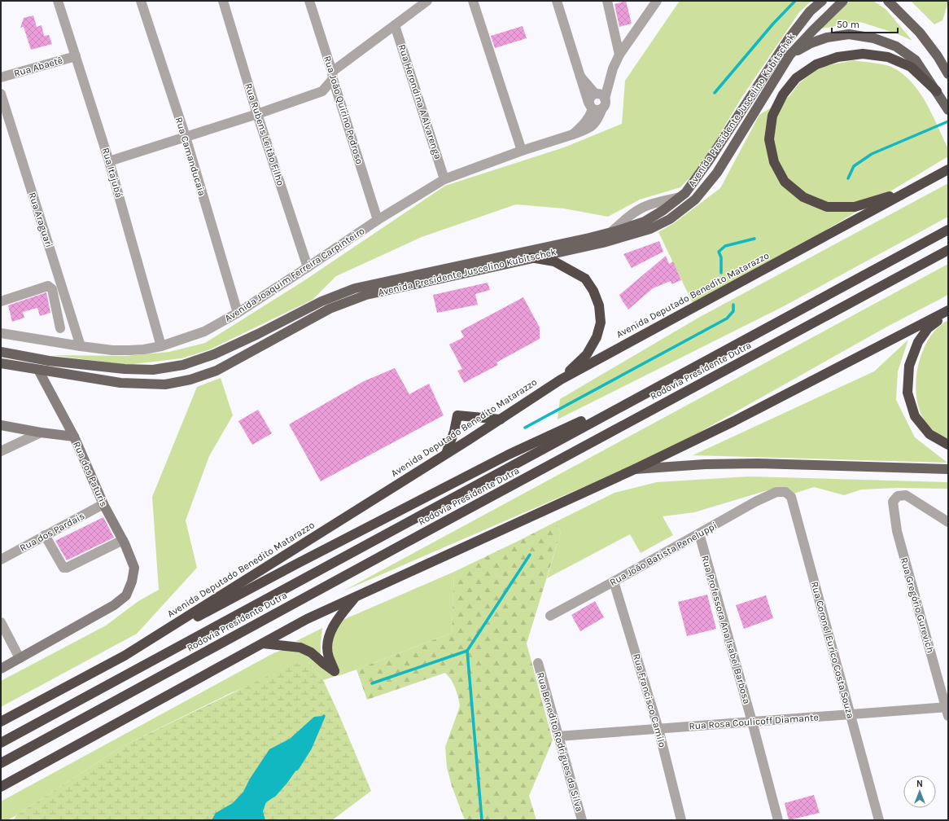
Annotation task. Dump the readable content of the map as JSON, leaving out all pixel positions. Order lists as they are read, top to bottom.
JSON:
{
  "streets": {
    "highway": ["Avenida Deputado Benedito Matarazzo", "Rodovia Presidente Dutra"],
    "main road": ["Avenida Presidente Juscelino Kubitschek", "Rua dos Paturis"],
    "street": [
      "Rua Abaetê",
      "Rua Herondina A Alvarenga",
      "Rua João Quirino Pedroso",
      "Rua Rubens Leitão Filho",
      "Rua Camanducaia",
      "Rua Itajubá",
      "Rua Araguari",
      "Avenida Joaquim Ferreira Carpinteiro",
      "Rua dos Pardais",
      "Rua João Batista Peneluppi",
      "Rua Gregório Gurevich",
      "Rua Professora Ana Isabel Barbosa",
      "Rua Coronel Eurico Costa Souza",
      "Rua Francisco Camilo",
      "Rua Rosa Coulicoff Diamante",
      "Rua Benedito Rodrigues da Silva"
    ]
  },
  "crossings": [
    ["Rua Abaetê", "Rua Itajubá"],
    ["Rua Herondina A Alvarenga", "Avenida Joaquim Ferreira Carpinteiro"],
    ["Rua João Quirino Pedroso", "Avenida Joaquim Ferreira Carpinteiro"],
    ["Avenida Presidente Juscelino Kubitschek", "Rua dos Paturis"],
    ["Rua Rubens Leitão Filho", "Avenida Joaquim Ferreira Carpinteiro"],
    ["Rua Camanducaia", "Avenida Joaquim Ferreira Carpinteiro"],
    ["Rua Itajubá", "Avenida Joaquim Ferreira Carpinteiro"],
    ["Rua Araguari", "Avenida Joaquim Ferreira Carpinteiro"],
    ["Rua dos Paturis", "Rua dos Pardais"],
    ["Rua João Batista Peneluppi", "Rua Professora Ana Isabel Barbosa"],
    ["Rua João Batista Peneluppi", "Rua Coronel Eurico Costa Souza"],
    ["Rua João Batista Peneluppi", "Rua Francisco Camilo"],
    ["Rua Gregório Gurevich", "Rua Rosa Coulicoff Diamante"],
    ["Rua Professora Ana Isabel Barbosa", "Rua Rosa Coulicoff Diamante"],
    ["Rua Coronel Eurico Costa Souza", "Rua Rosa Coulicoff Diamante"],
    ["Rua Francisco Camilo", "Rua Rosa Coulicoff Diamante"],
    ["Rua Rosa Coulicoff Diamante", "Rua Benedito Rodrigues da Silva"]
  ],
  "scale_bar": "50 m",
  "north": "top"
}
